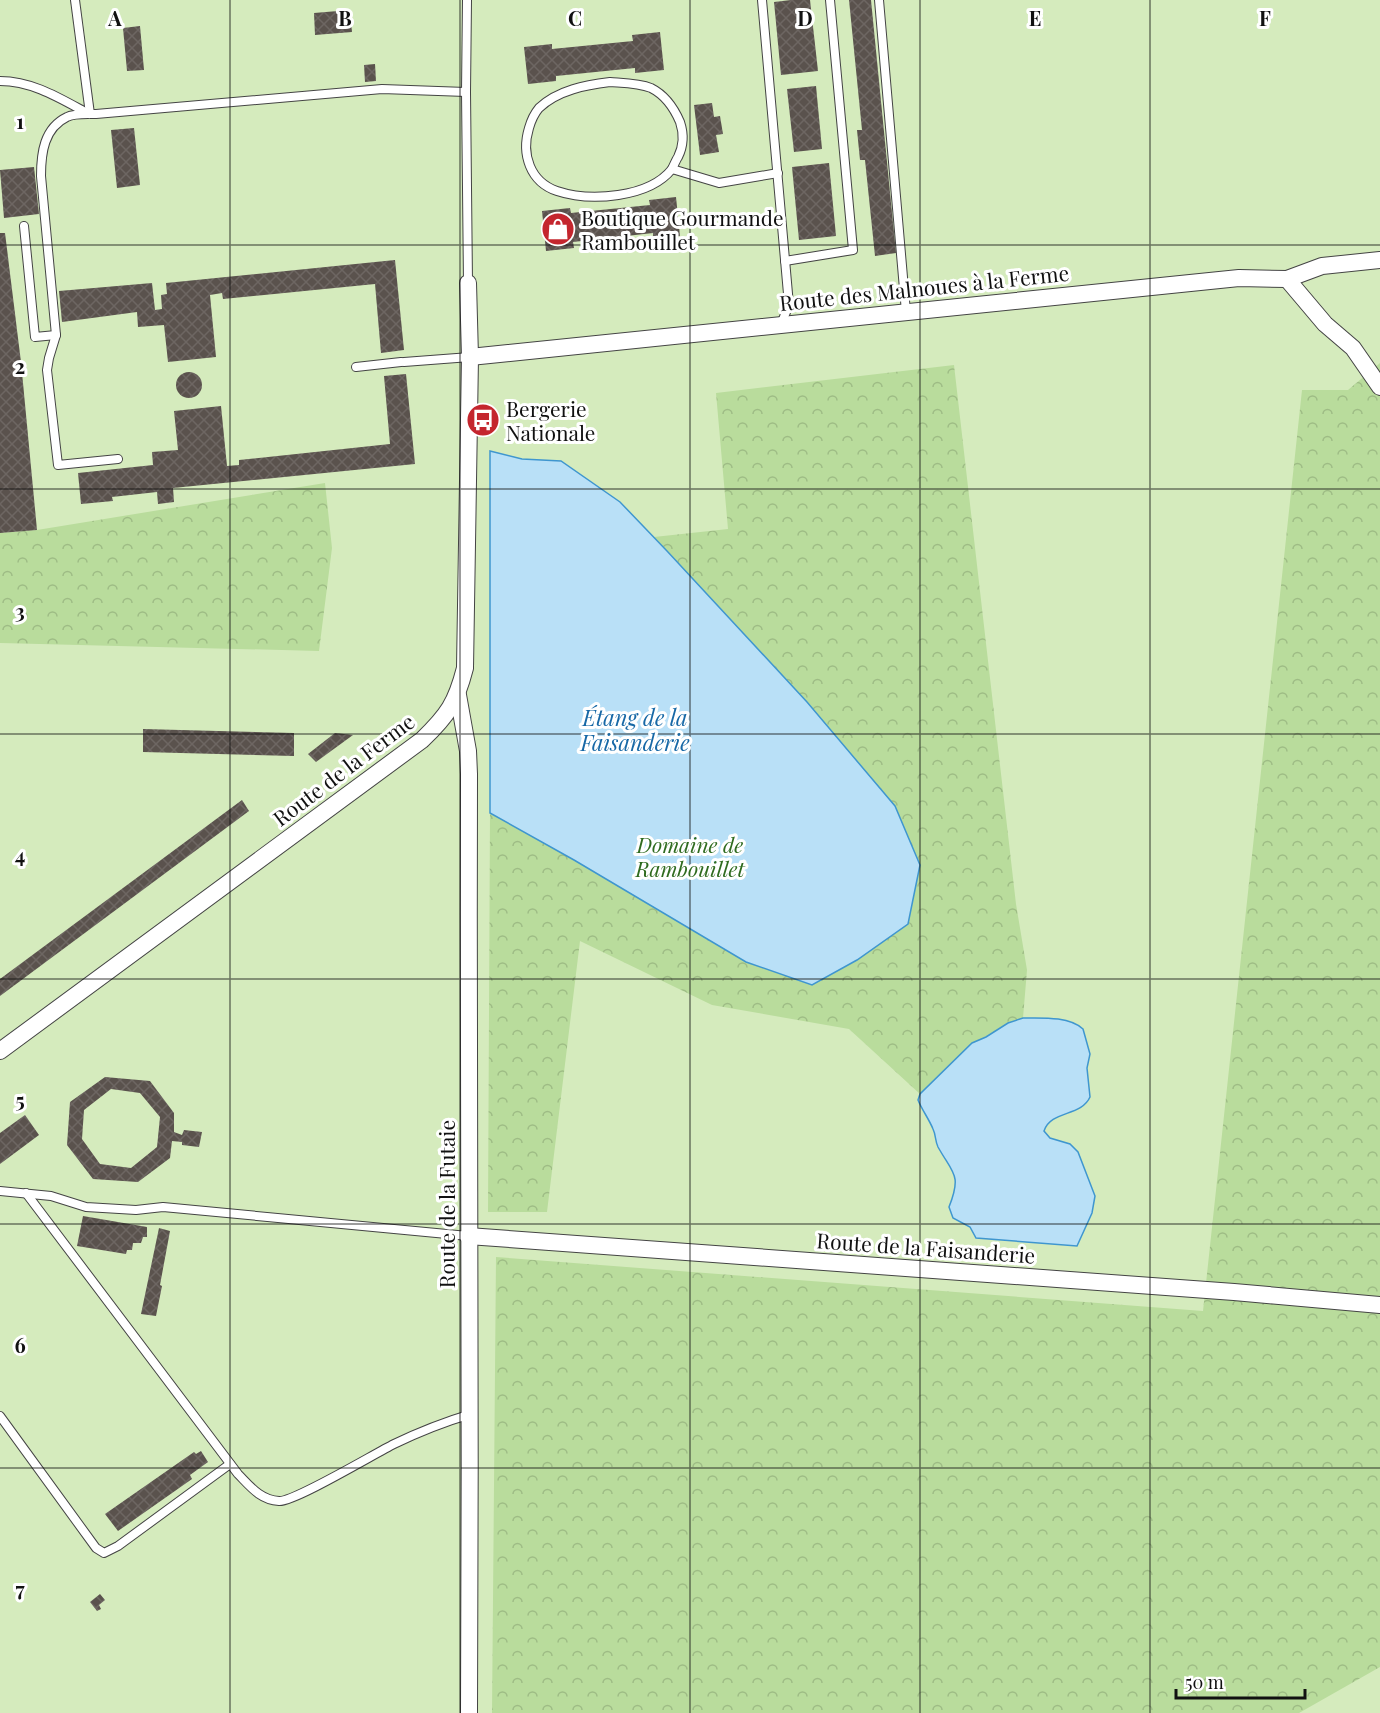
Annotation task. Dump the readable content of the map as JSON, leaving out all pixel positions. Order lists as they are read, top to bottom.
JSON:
{
  "streets": {
    "street": [
      "Route des Malnoues à la Ferme",
      "Route de la Ferme",
      "Route de la Futaie",
      "Route de la Faisanderie"
    ]
  },
  "crossings": [
    ["Route des Malnoues à la Ferme", "Route de la Ferme"],
    ["Route de la Ferme", "Route de la Futaie"],
    ["Route de la Futaie", "Route de la Faisanderie"]
  ],
  "water": ["Étang de la Faisanderie"],
  "parks": ["Domaine de Rambouillet"],
  "places": {
    "shop": ["Boutique Gourmande Rambouillet"],
    "bus stop": ["Bergerie Nationale"]
  },
  "scale_bar": "50 m",
  "grid": {
    "columns": [
      "A",
      "B",
      "C",
      "D",
      "E",
      "F"
    ],
    "rows": [
      "1",
      "2",
      "3",
      "4",
      "5",
      "6",
      "7"
    ]
  }
}
